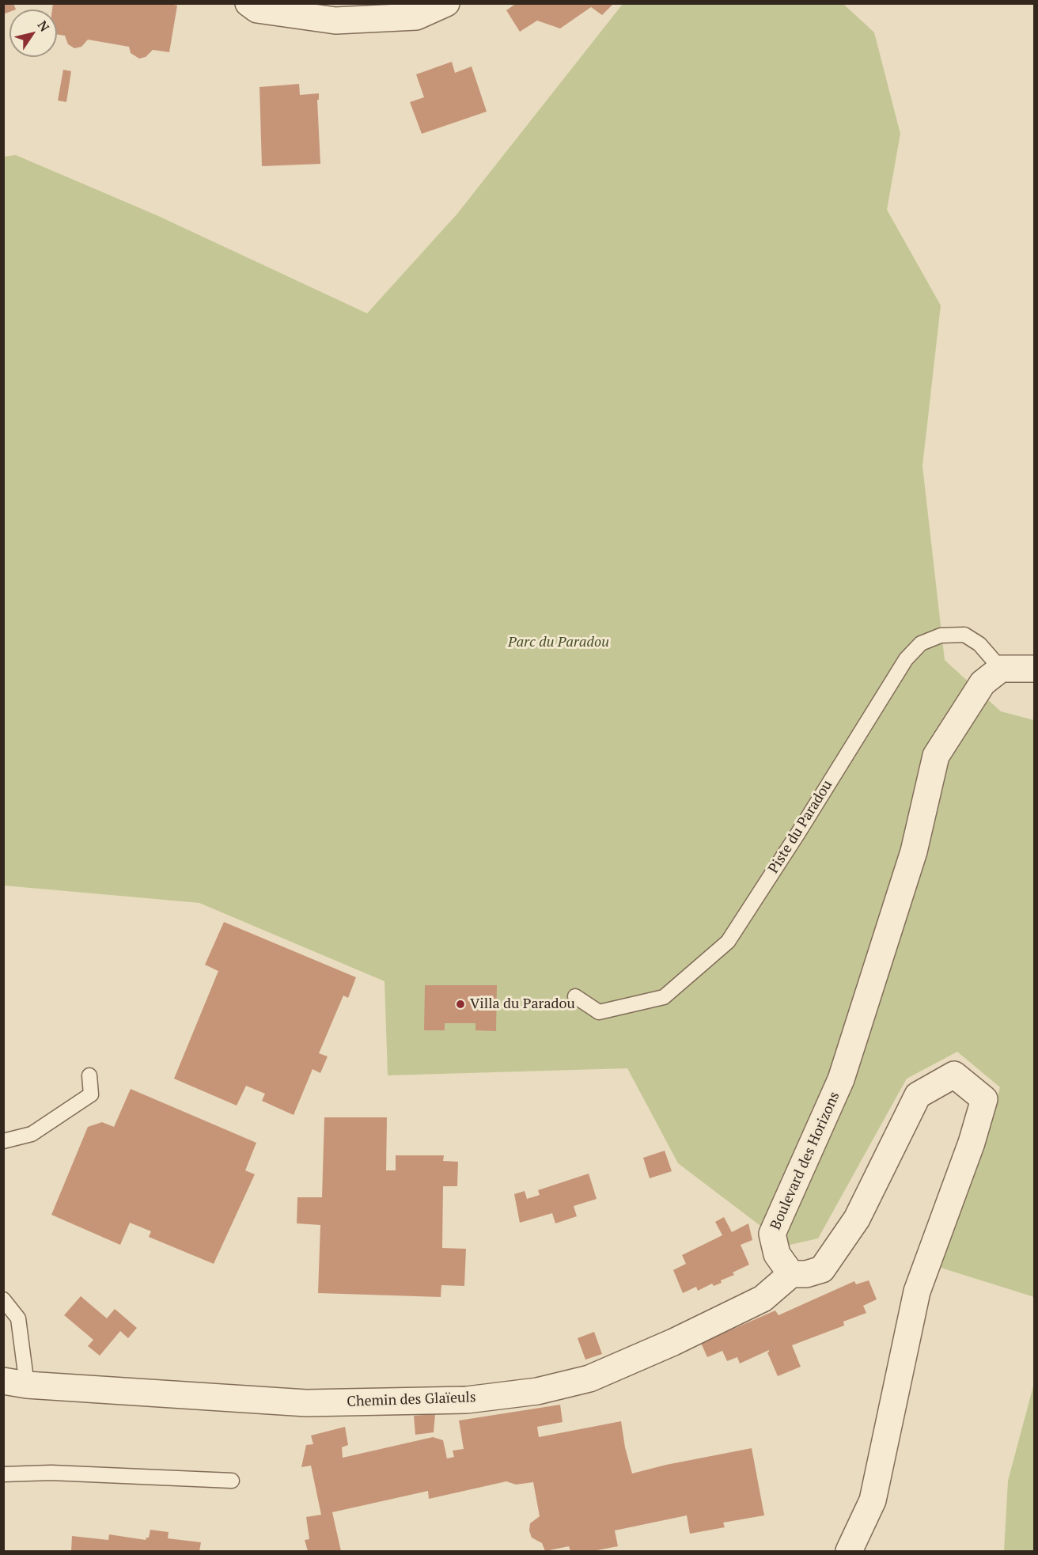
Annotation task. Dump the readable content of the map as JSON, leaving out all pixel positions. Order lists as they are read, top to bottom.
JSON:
{
  "streets": {
    "street": ["Boulevard des Horizons", "Chemin des Glaïeuls"],
    "lane": ["Piste du Paradou"]
  },
  "crossings": [
    ["Piste du Paradou", "Boulevard des Horizons"],
    ["Boulevard des Horizons", "Chemin des Glaïeuls"]
  ],
  "parks": ["Parc du Paradou"],
  "places": ["Villa du Paradou"],
  "north": "top right"
}
